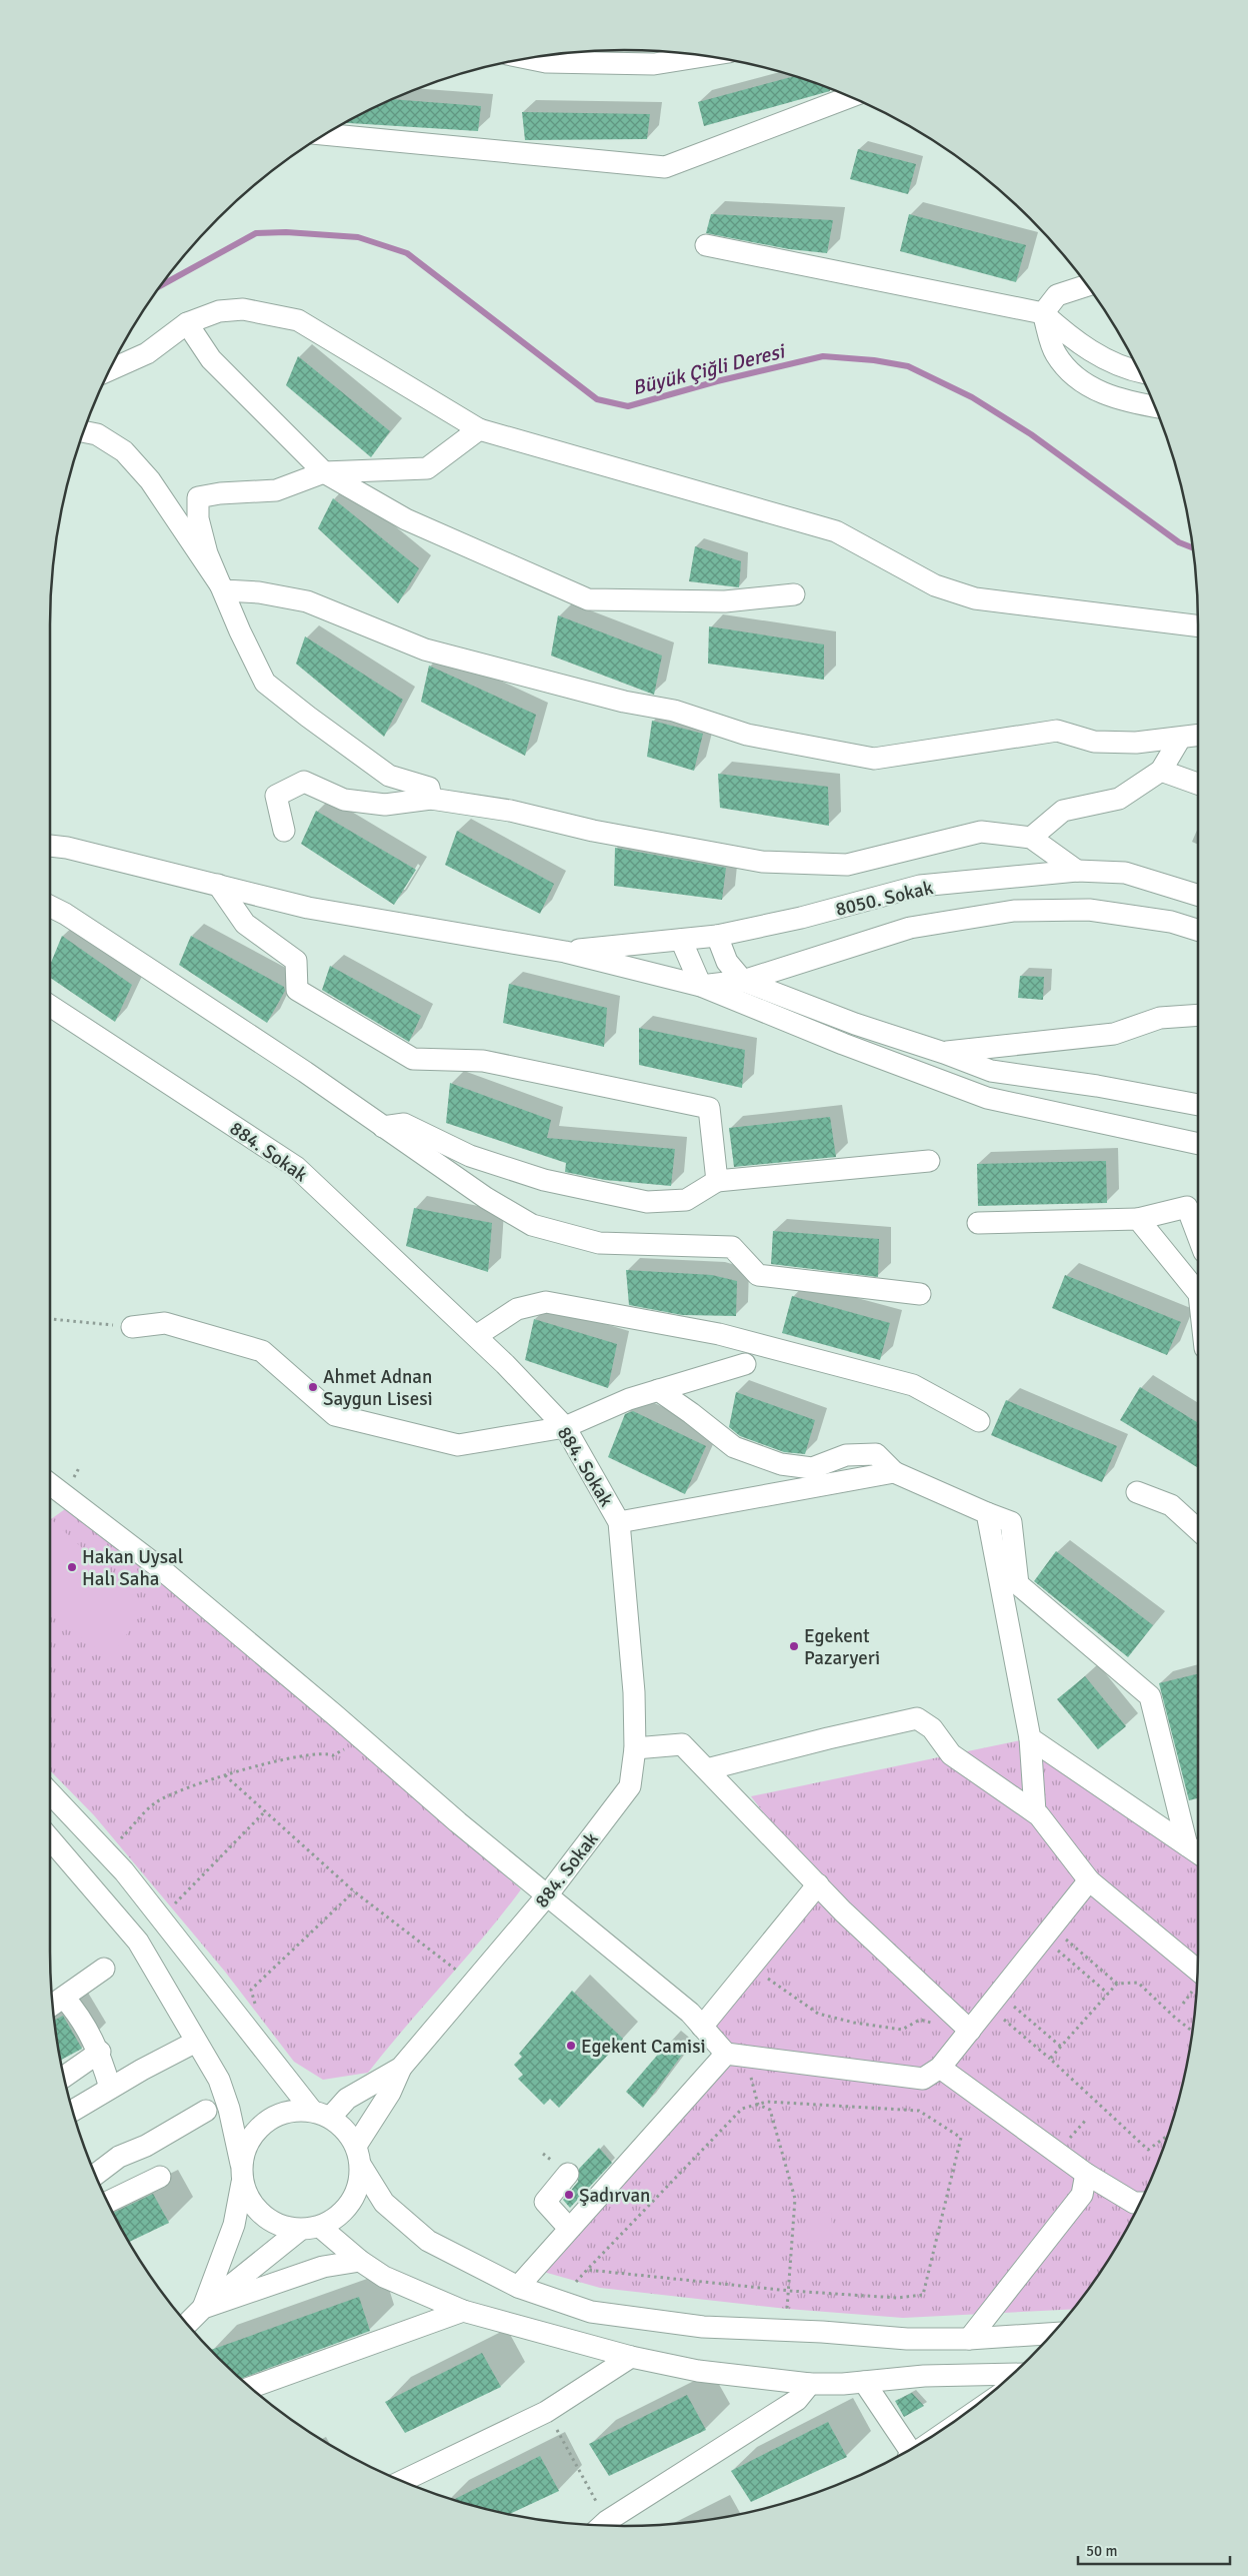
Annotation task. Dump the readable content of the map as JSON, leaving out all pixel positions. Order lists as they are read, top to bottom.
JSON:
{
  "streets": {
    "street": ["8050. Sokak", "884. Sokak"]
  },
  "water": ["Büyük Çiğli Deresi"],
  "places": [
    "Ahmet Adnan Saygun Lisesi",
    "Hakan Uysal Halı Saha",
    "Egekent Pazaryeri",
    "Egekent Camisi",
    "Şadırvan"
  ],
  "scale_bar": "50 m"
}
